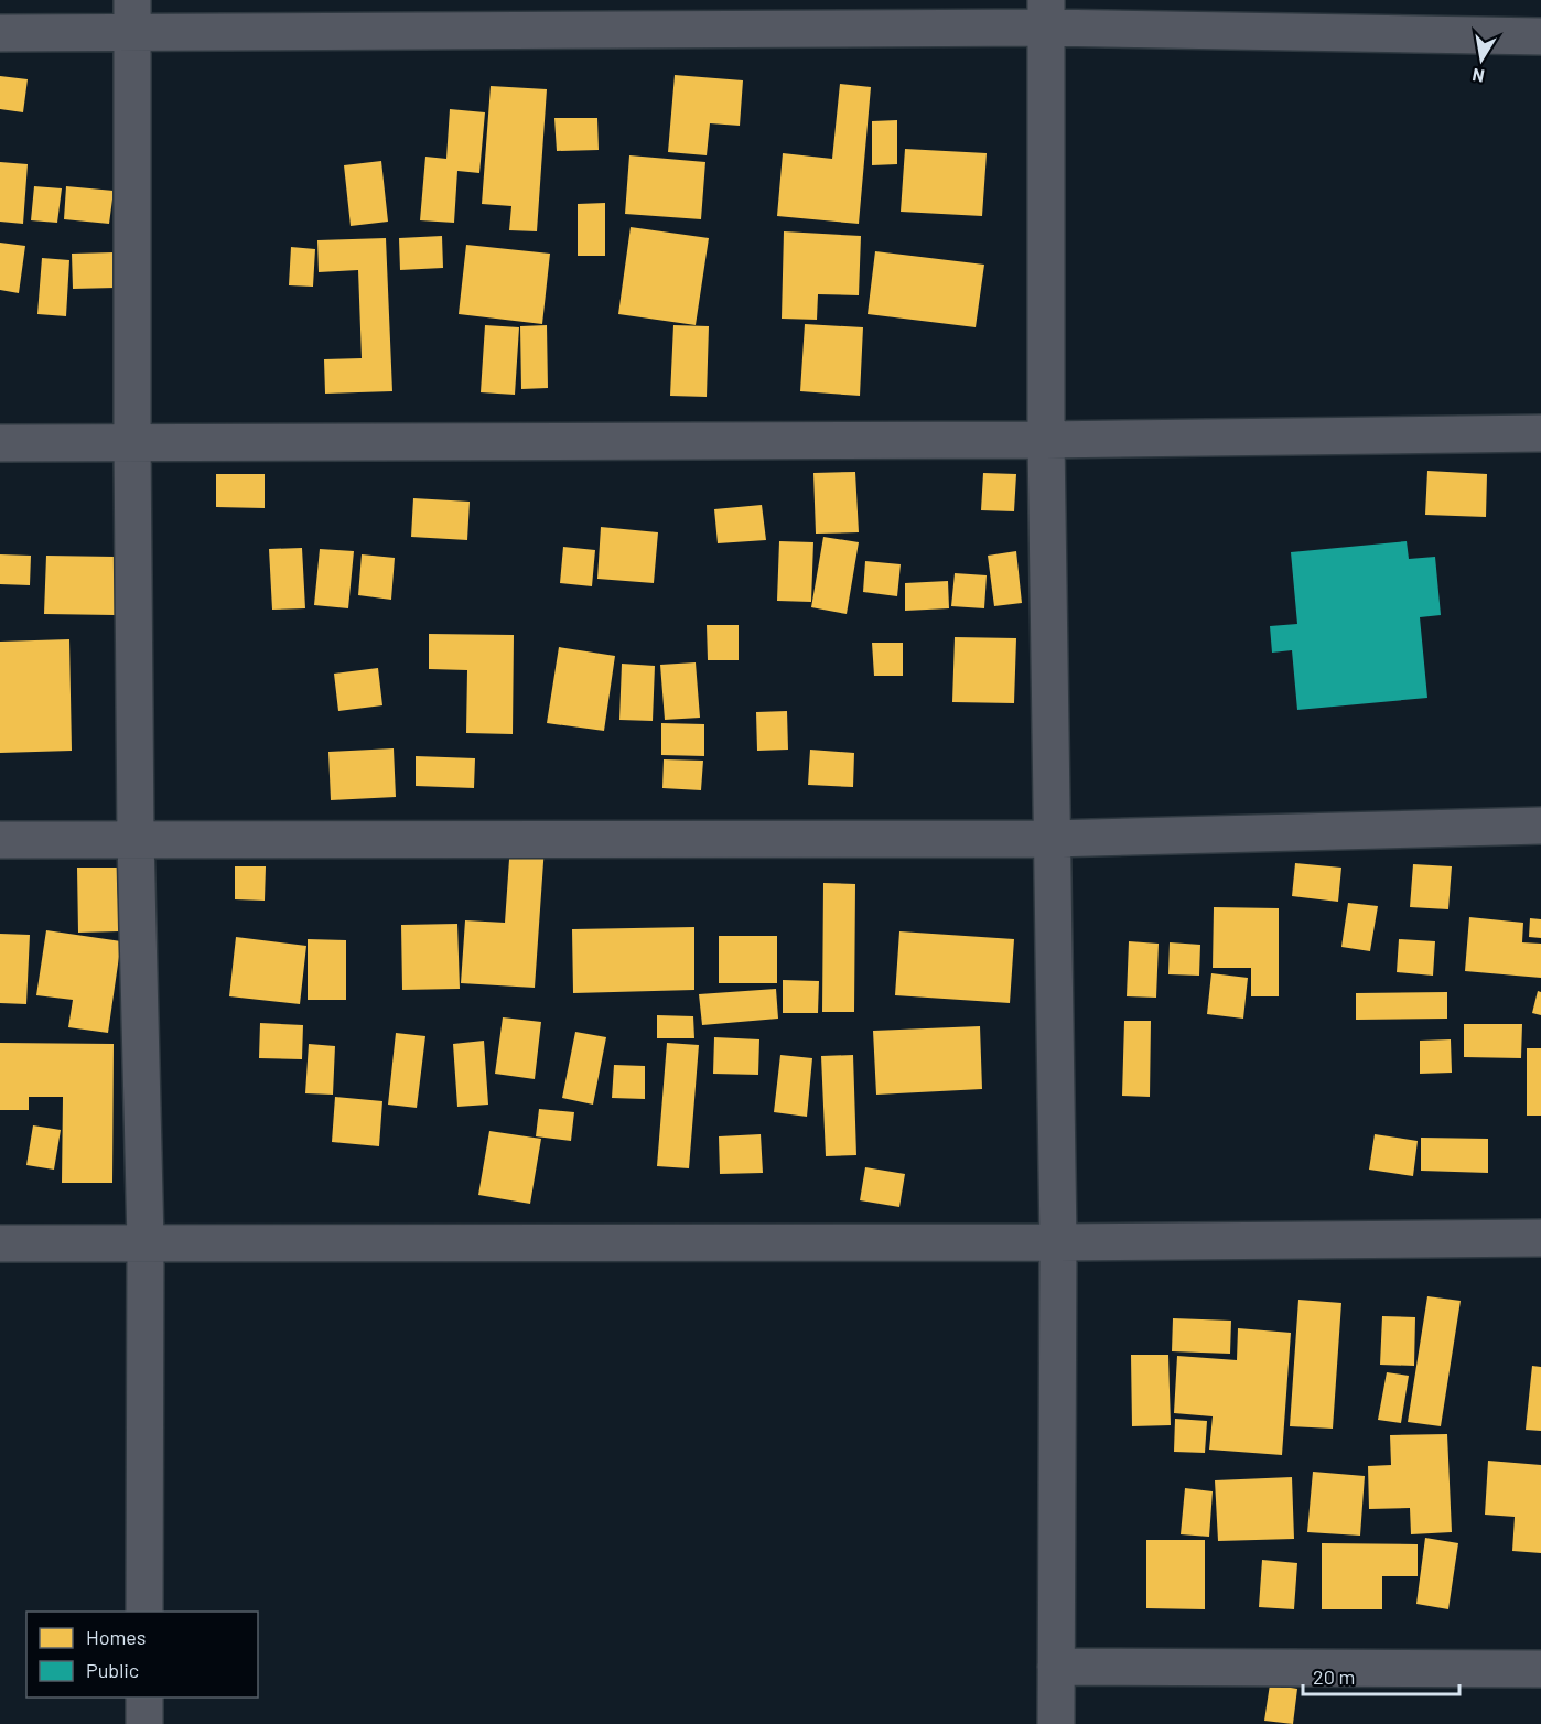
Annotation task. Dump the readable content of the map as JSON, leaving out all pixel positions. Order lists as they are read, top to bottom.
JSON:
{
  "legend": ["Homes", "Public"],
  "scale_bar": "20 m",
  "north": "bottom"
}
